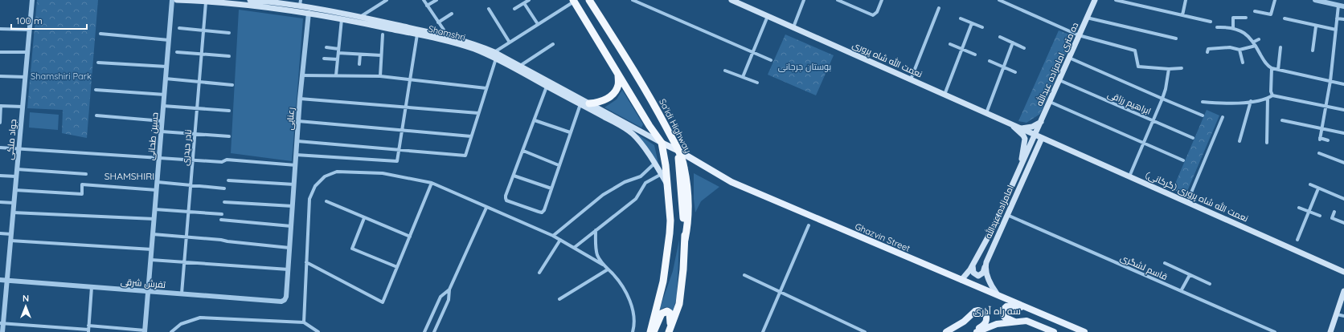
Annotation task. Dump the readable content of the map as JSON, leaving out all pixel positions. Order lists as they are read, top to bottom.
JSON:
{
  "streets": {
    "highway": ["Sa'idi Highway"],
    "main road": [
      "Shamshri",
      "نعمت الله شاه پروری",
      "ده متری امامزاده عبدالله",
      "نعمت الله شاه پروری (گرکانی)",
      "امامزاده عبدالله",
      "Ghazvin Street"
    ],
    "street": [
      "ابراهیم رزاقی",
      "رعنایی",
      "حسین طحانی",
      "جواد ملکی",
      "نادر حیدری",
      "قاسم لشگری",
      "تفرش شرقی"
    ]
  },
  "crossings": [
    ["Shamshri", "رعنایی"],
    ["Shamshri", "Ghazvin Street"],
    ["نعمت الله شاه پروری", "ده متری امامزاده عبدالله"],
    ["نعمت الله شاه پروری", "نعمت الله شاه پروری (گرکانی)"],
    ["نعمت الله شاه پروری", "امامزاده عبدالله"],
    ["ده متری امامزاده عبدالله", "ابراهیم رزاقی"],
    ["ده متری امامزاده عبدالله", "امامزاده عبدالله"],
    ["رعنایی", "تفرش شرقی"],
    ["Sa'idi Highway", "Ghazvin Street"],
    ["حسین طحانی", "تفرش شرقی"],
    ["جواد ملکی", "تفرش شرقی"],
    ["نادر حیدری", "تفرش شرقی"],
    ["نعمت الله شاه پروری (گرکانی)", "امامزاده عبدالله"],
    ["امامزاده عبدالله", "Ghazvin Street"],
    ["امامزاده عبدالله", "قاسم لشگری"]
  ],
  "districts": ["SHAMSHIRI", "سه راه آذری"],
  "parks": ["بوستان جرجانی", "Shamshiri Park"],
  "scale_bar": "100 m",
  "north": "top"
}
